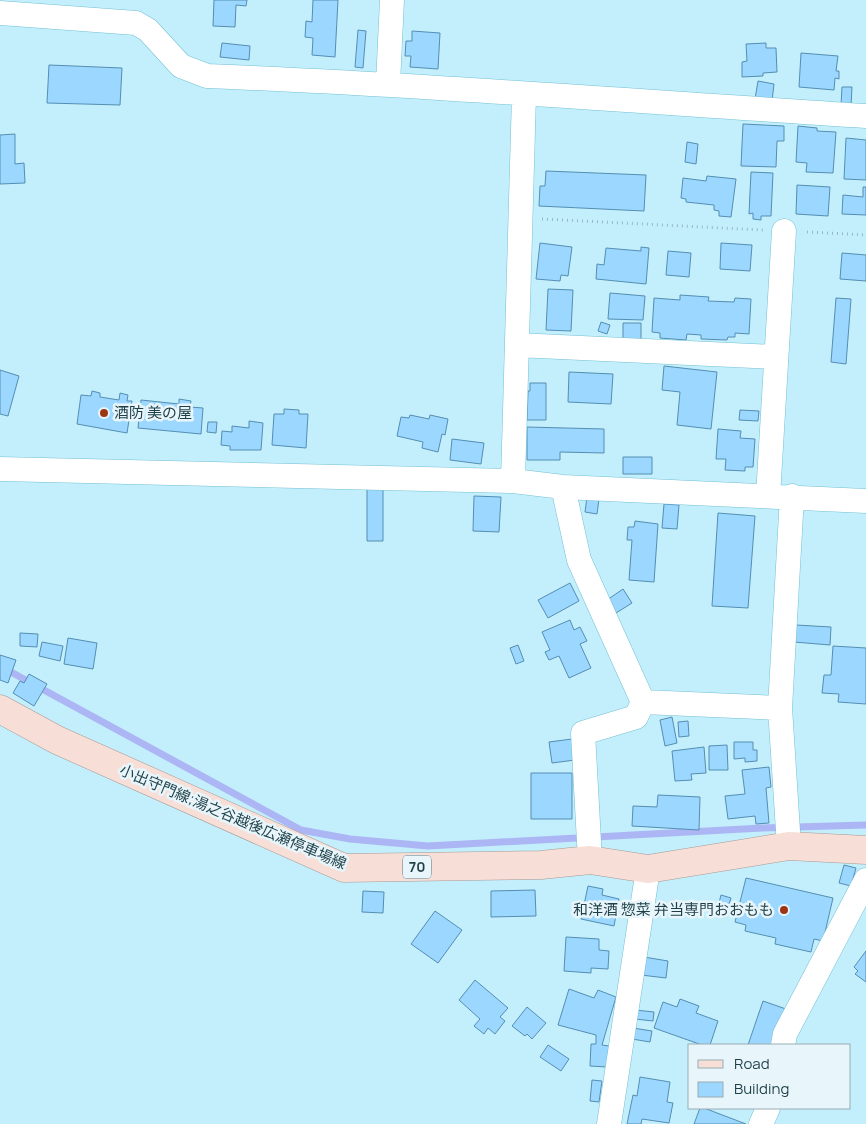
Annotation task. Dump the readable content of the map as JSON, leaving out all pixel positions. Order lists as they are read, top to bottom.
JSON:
{
  "streets": {
    "main road": ["小出守門線;湯之谷越後広瀬停車場線", "70"]
  },
  "places": ["酒防 美の屋", "和洋酒 惣菜 弁当専門おおもも"],
  "legend": ["Road", "Building"]
}
